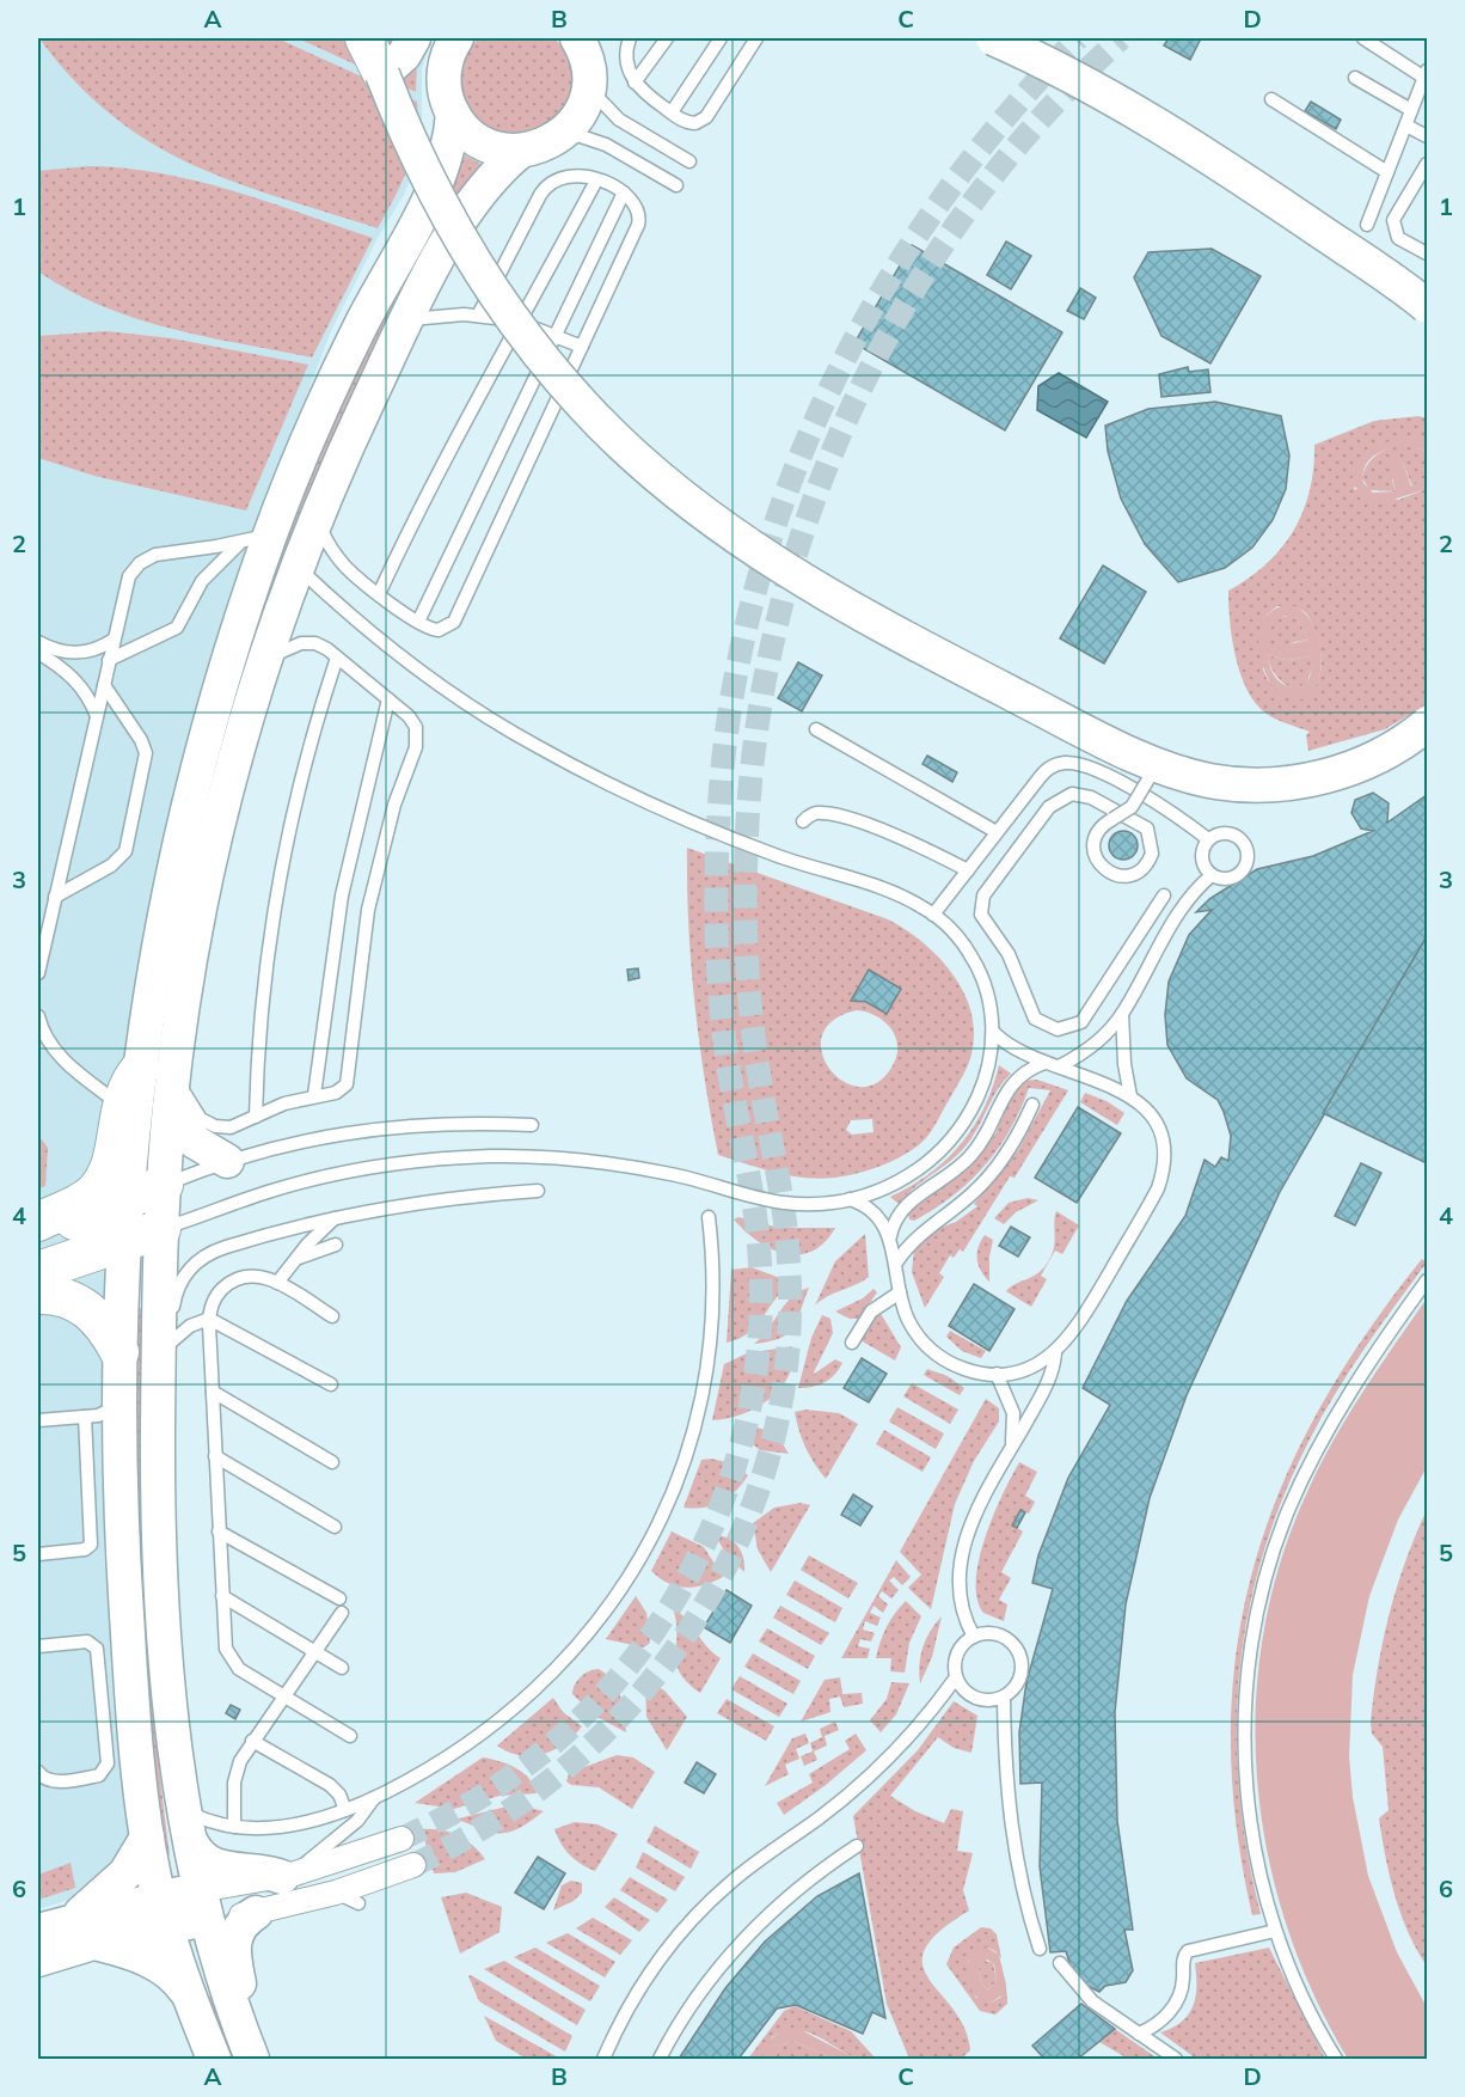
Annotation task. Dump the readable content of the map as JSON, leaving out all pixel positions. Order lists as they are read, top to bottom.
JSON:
{
  "grid": {
    "columns": [
      "A",
      "B",
      "C",
      "D"
    ],
    "rows": [
      "1",
      "2",
      "3",
      "4",
      "5",
      "6"
    ]
  }
}
